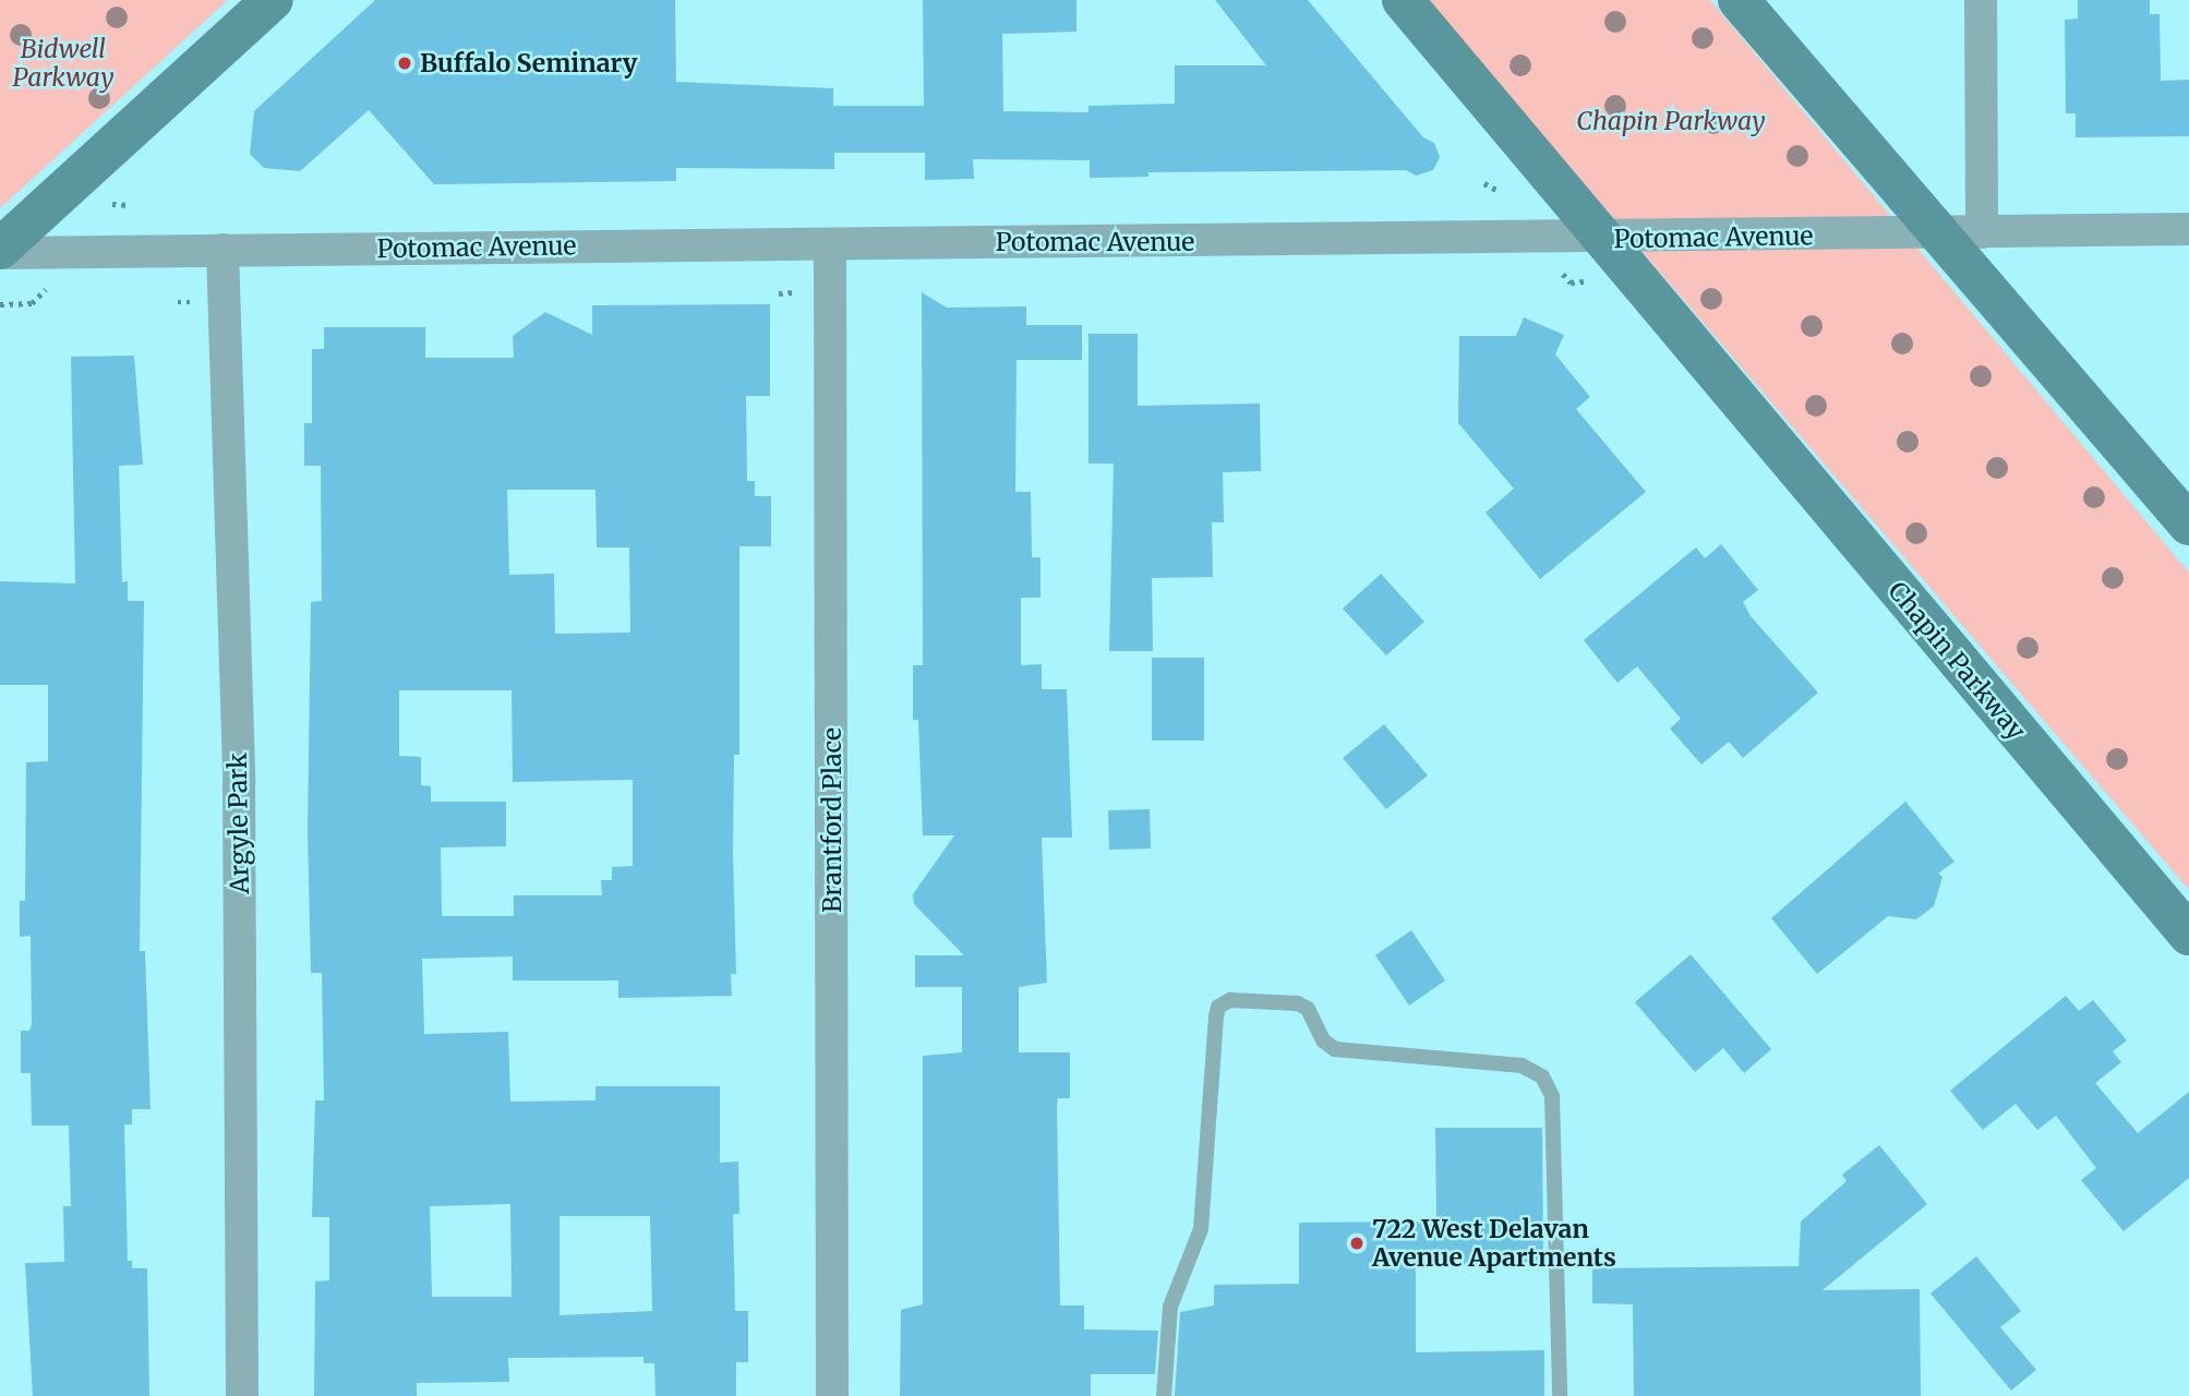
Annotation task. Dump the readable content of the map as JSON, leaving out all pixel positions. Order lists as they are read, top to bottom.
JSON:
{
  "streets": {
    "street": [
      "Potomac Avenue",
      "Chapin Parkway",
      "Brantford Place",
      "Argyle Park"
    ]
  },
  "crossings": [
    ["Potomac Avenue", "Chapin Parkway"],
    ["Potomac Avenue", "Brantford Place"],
    ["Potomac Avenue", "Argyle Park"]
  ],
  "parks": ["Bidwell Parkway", "Chapin Parkway"],
  "places": ["Buffalo Seminary", "722 West Delavan Avenue Apartments"]
}
